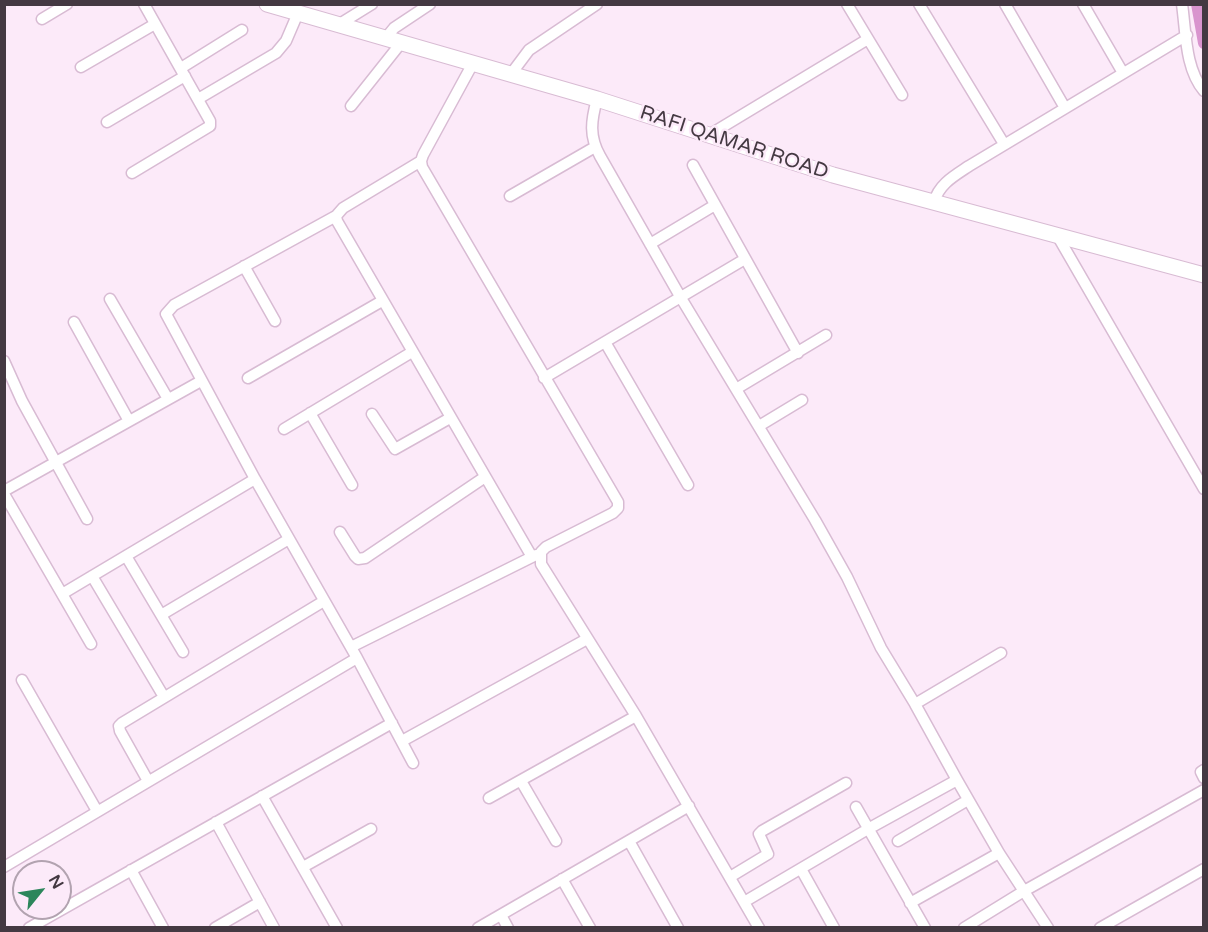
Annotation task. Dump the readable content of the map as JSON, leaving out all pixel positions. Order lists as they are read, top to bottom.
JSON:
{
  "streets": {
    "street": ["RAFI QAMAR ROAD"]
  },
  "north": "top right"
}
